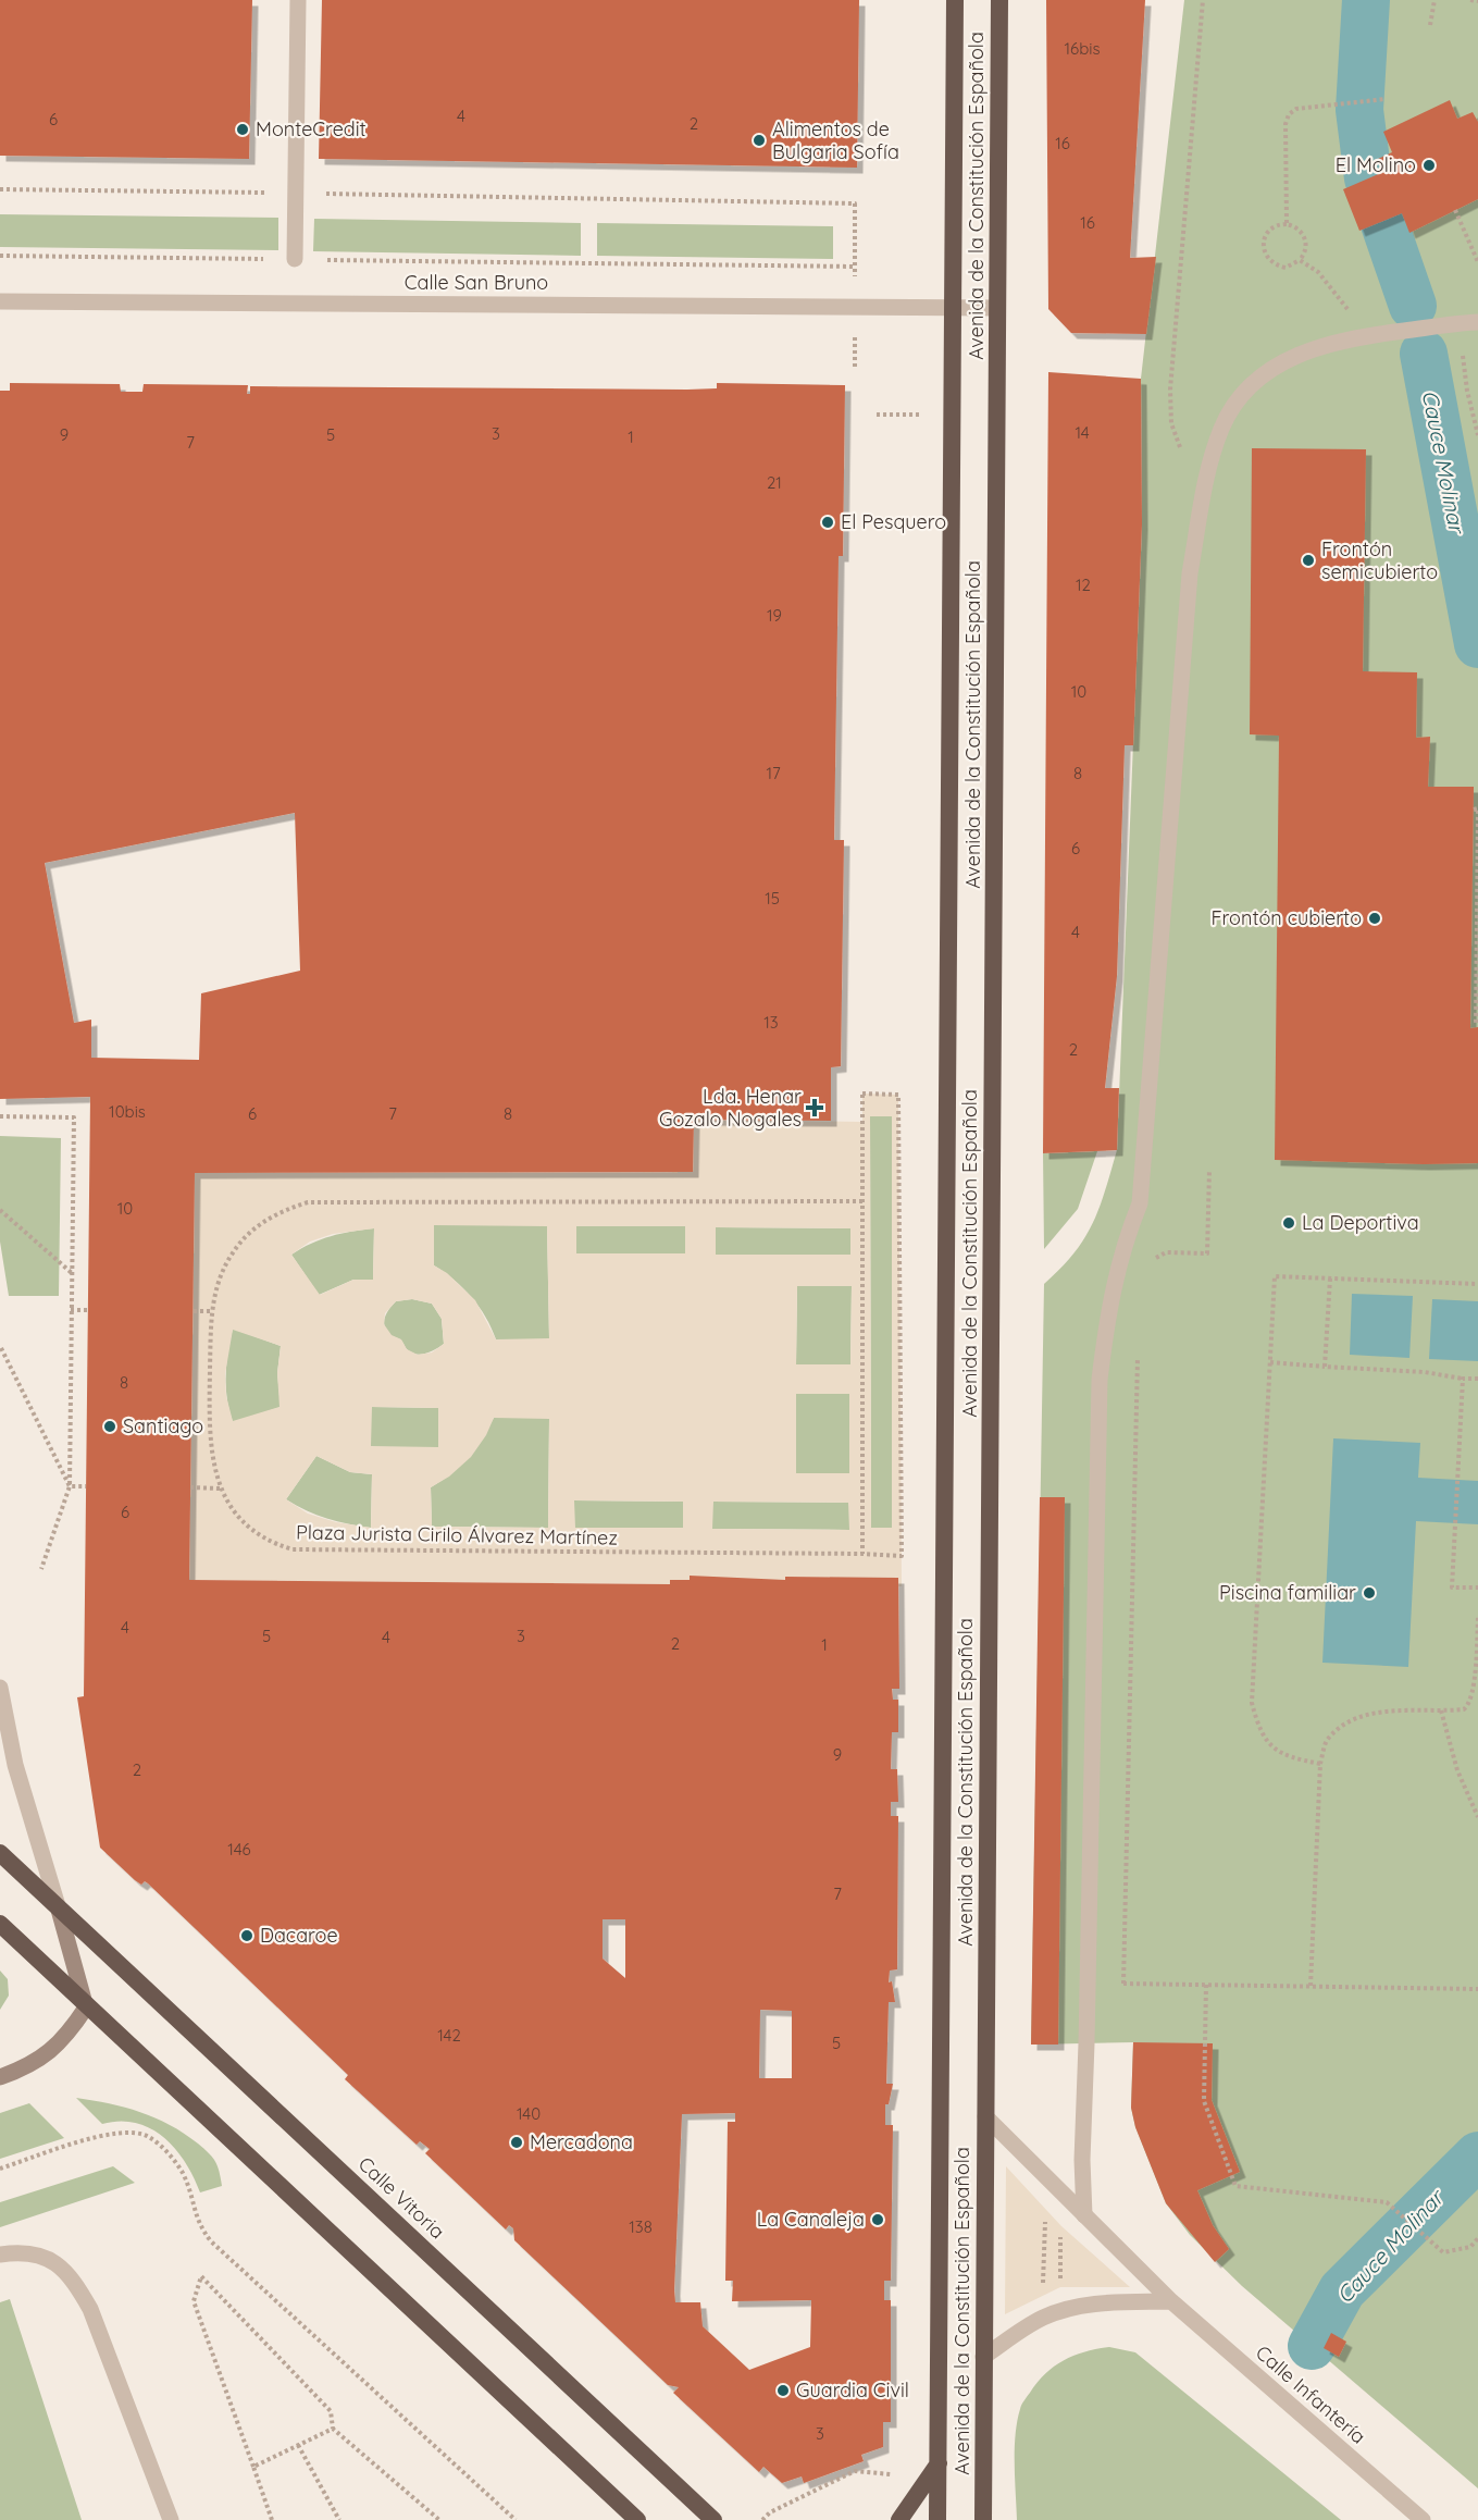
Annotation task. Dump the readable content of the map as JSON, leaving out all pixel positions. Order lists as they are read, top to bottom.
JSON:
{
  "streets": {
    "highway": ["Avenida de la Constitución Española", "Calle Vitoria"],
    "street": ["Calle San Bruno", "Calle Infantería"],
    "path": ["Plaza Jurista Cirilo Álvarez Martínez"]
  },
  "crossings": [
    ["Avenida de la Constitución Española", "Calle San Bruno"],
    ["Avenida de la Constitución Española", "Calle Infantería"]
  ],
  "water": ["Cauce Molinar"],
  "places": {
    "other": [
      "MonteCredit",
      "Alimentos de Bulgaria Sofía",
      "El Molino",
      "El Pesquero",
      "Frontón semicubierto",
      "Frontón cubierto",
      "La Deportiva",
      "Santiago",
      "Piscina familiar",
      "Dacaroe",
      "Mercadona",
      "La Canaleja",
      "Guardia Civil"
    ],
    "health": ["Lda. Henar Gozalo Nogales"]
  },
  "house_numbers": [
    "16bis",
    "4",
    "6",
    "2",
    "16",
    "16",
    "14",
    "3",
    "9",
    "5",
    "1",
    "7",
    "21",
    "12",
    "19",
    "10",
    "17",
    "8",
    "6",
    "15",
    "4",
    "13",
    "2",
    "10bis",
    "6",
    "7",
    "8",
    "10",
    "8",
    "6",
    "4",
    "5",
    "3",
    "4",
    "2",
    "1",
    "9",
    "2",
    "146",
    "7",
    "142",
    "5",
    "140",
    "138",
    "3"
  ]
}
